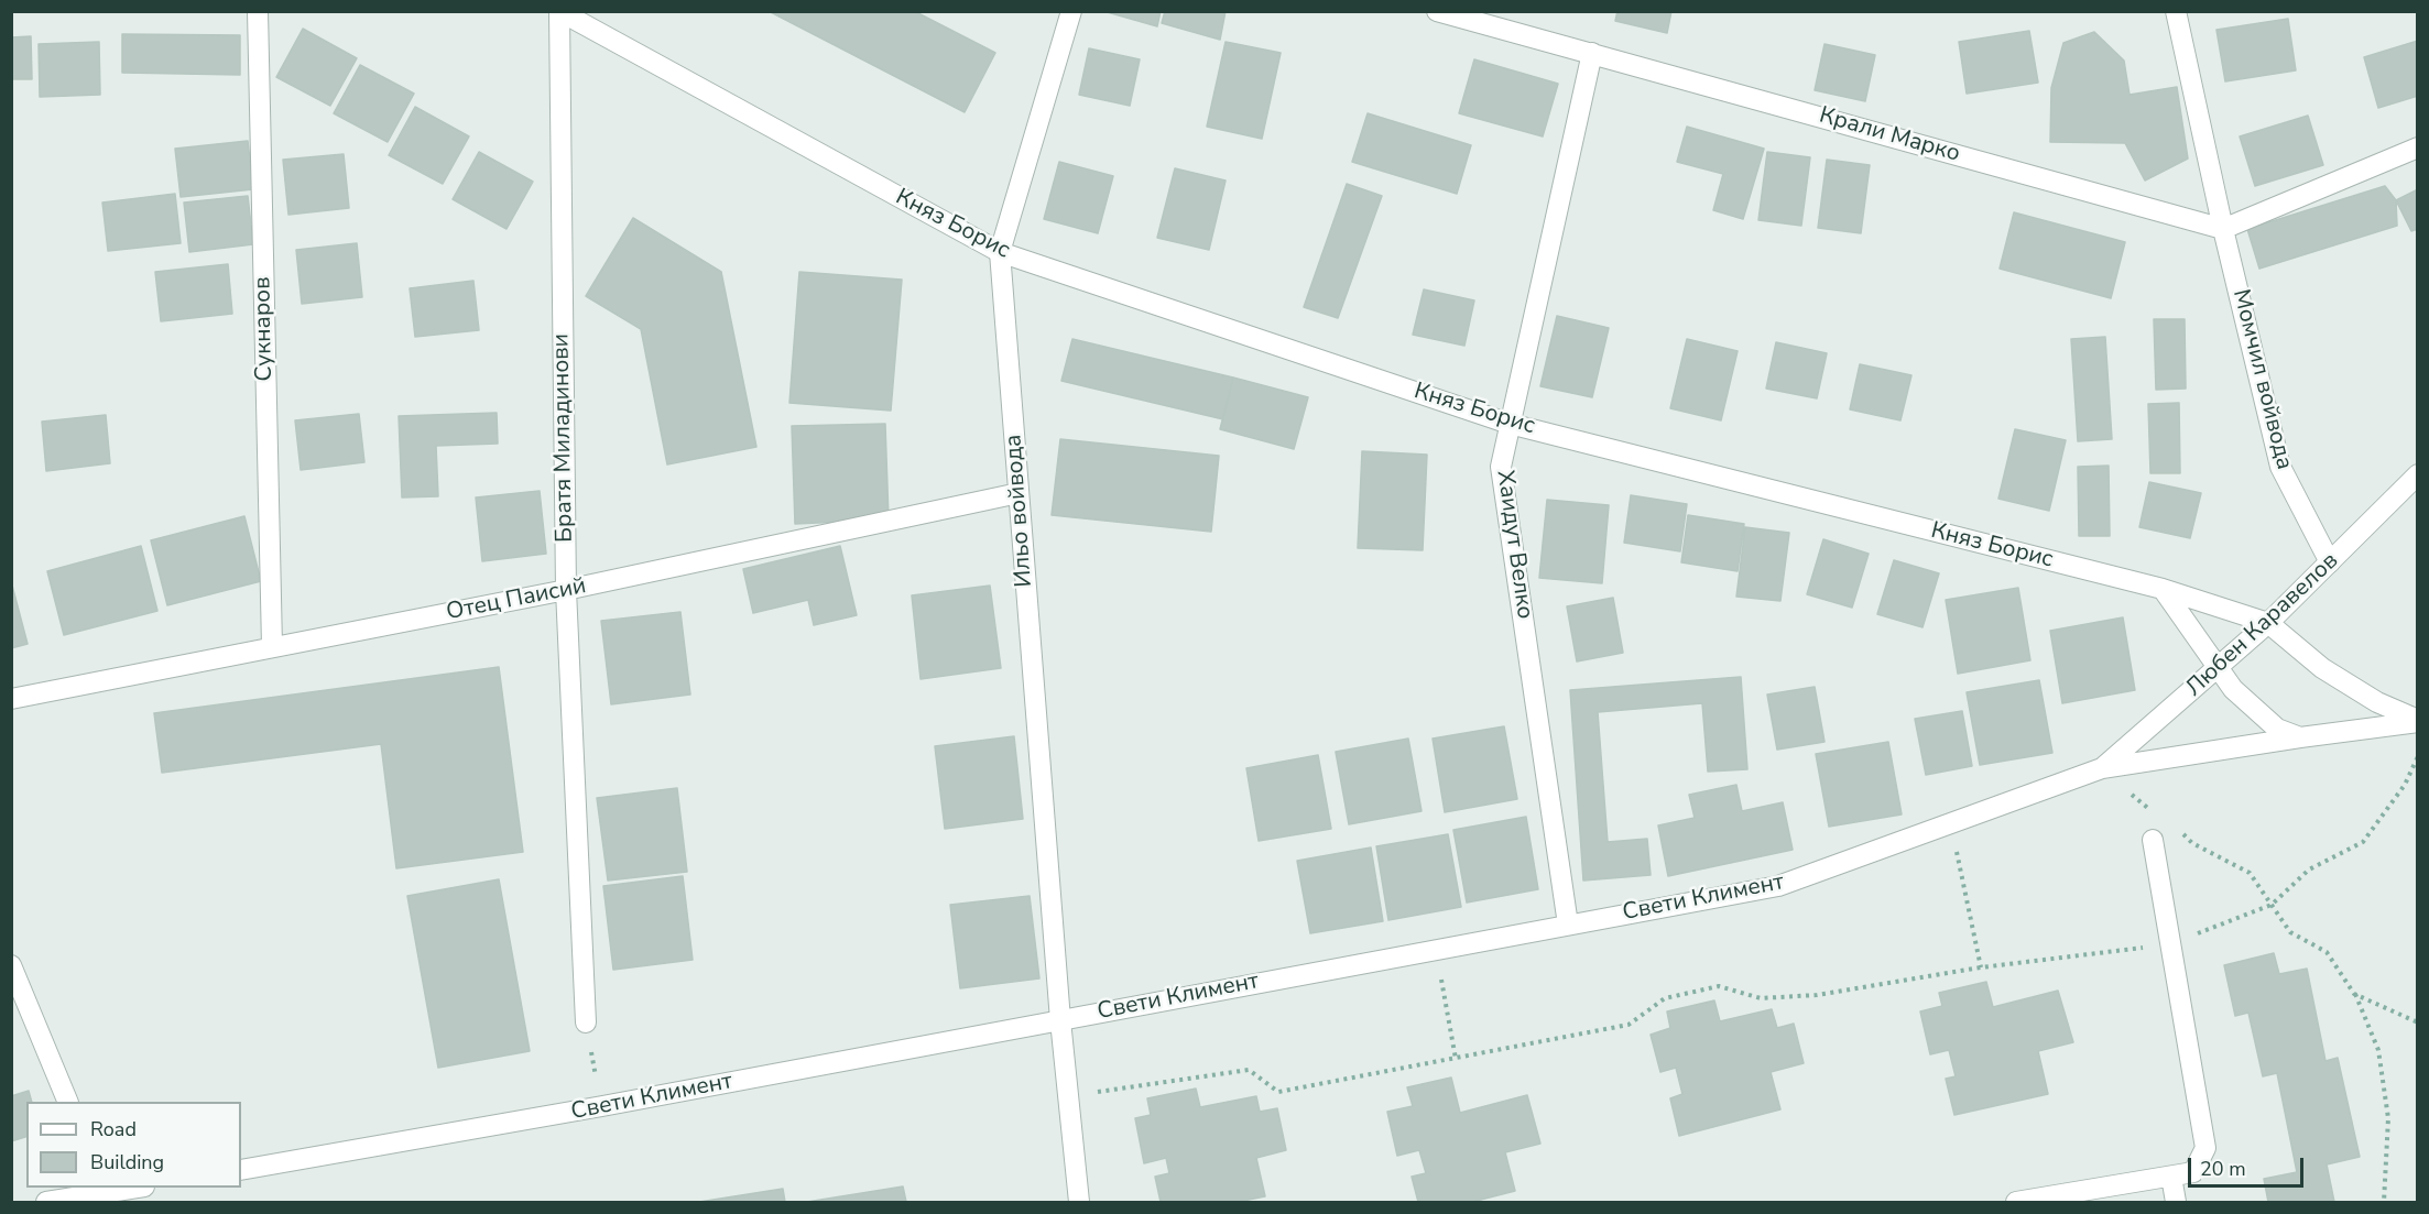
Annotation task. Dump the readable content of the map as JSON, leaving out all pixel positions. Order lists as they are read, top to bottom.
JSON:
{
  "streets": {
    "street": [
      "Крали Марко",
      "Княз Борис",
      "Сукнаров",
      "Момчил войвода",
      "Братя Миладинови",
      "Ильо войвода",
      "Хаидут Велко",
      "Отец Паисий",
      "Любен Каравелов",
      "Свети Климент"
    ]
  },
  "crossings": [
    ["Крали Марко", "Момчил войвода"],
    ["Крали Марко", "Хаидут Велко"],
    ["Княз Борис", "Братя Миладинови"],
    ["Княз Борис", "Ильо войвода"],
    ["Княз Борис", "Хаидут Велко"],
    ["Княз Борис", "Любен Каравелов"],
    ["Сукнаров", "Отец Паисий"],
    ["Момчил войвода", "Любен Каравелов"],
    ["Братя Миладинови", "Отец Паисий"],
    ["Ильо войвода", "Отец Паисий"],
    ["Ильо войвода", "Свети Климент"],
    ["Хаидут Велко", "Свети Климент"],
    ["Любен Каравелов", "Свети Климент"]
  ],
  "legend": ["Road", "Building"],
  "scale_bar": "20 m"
}
